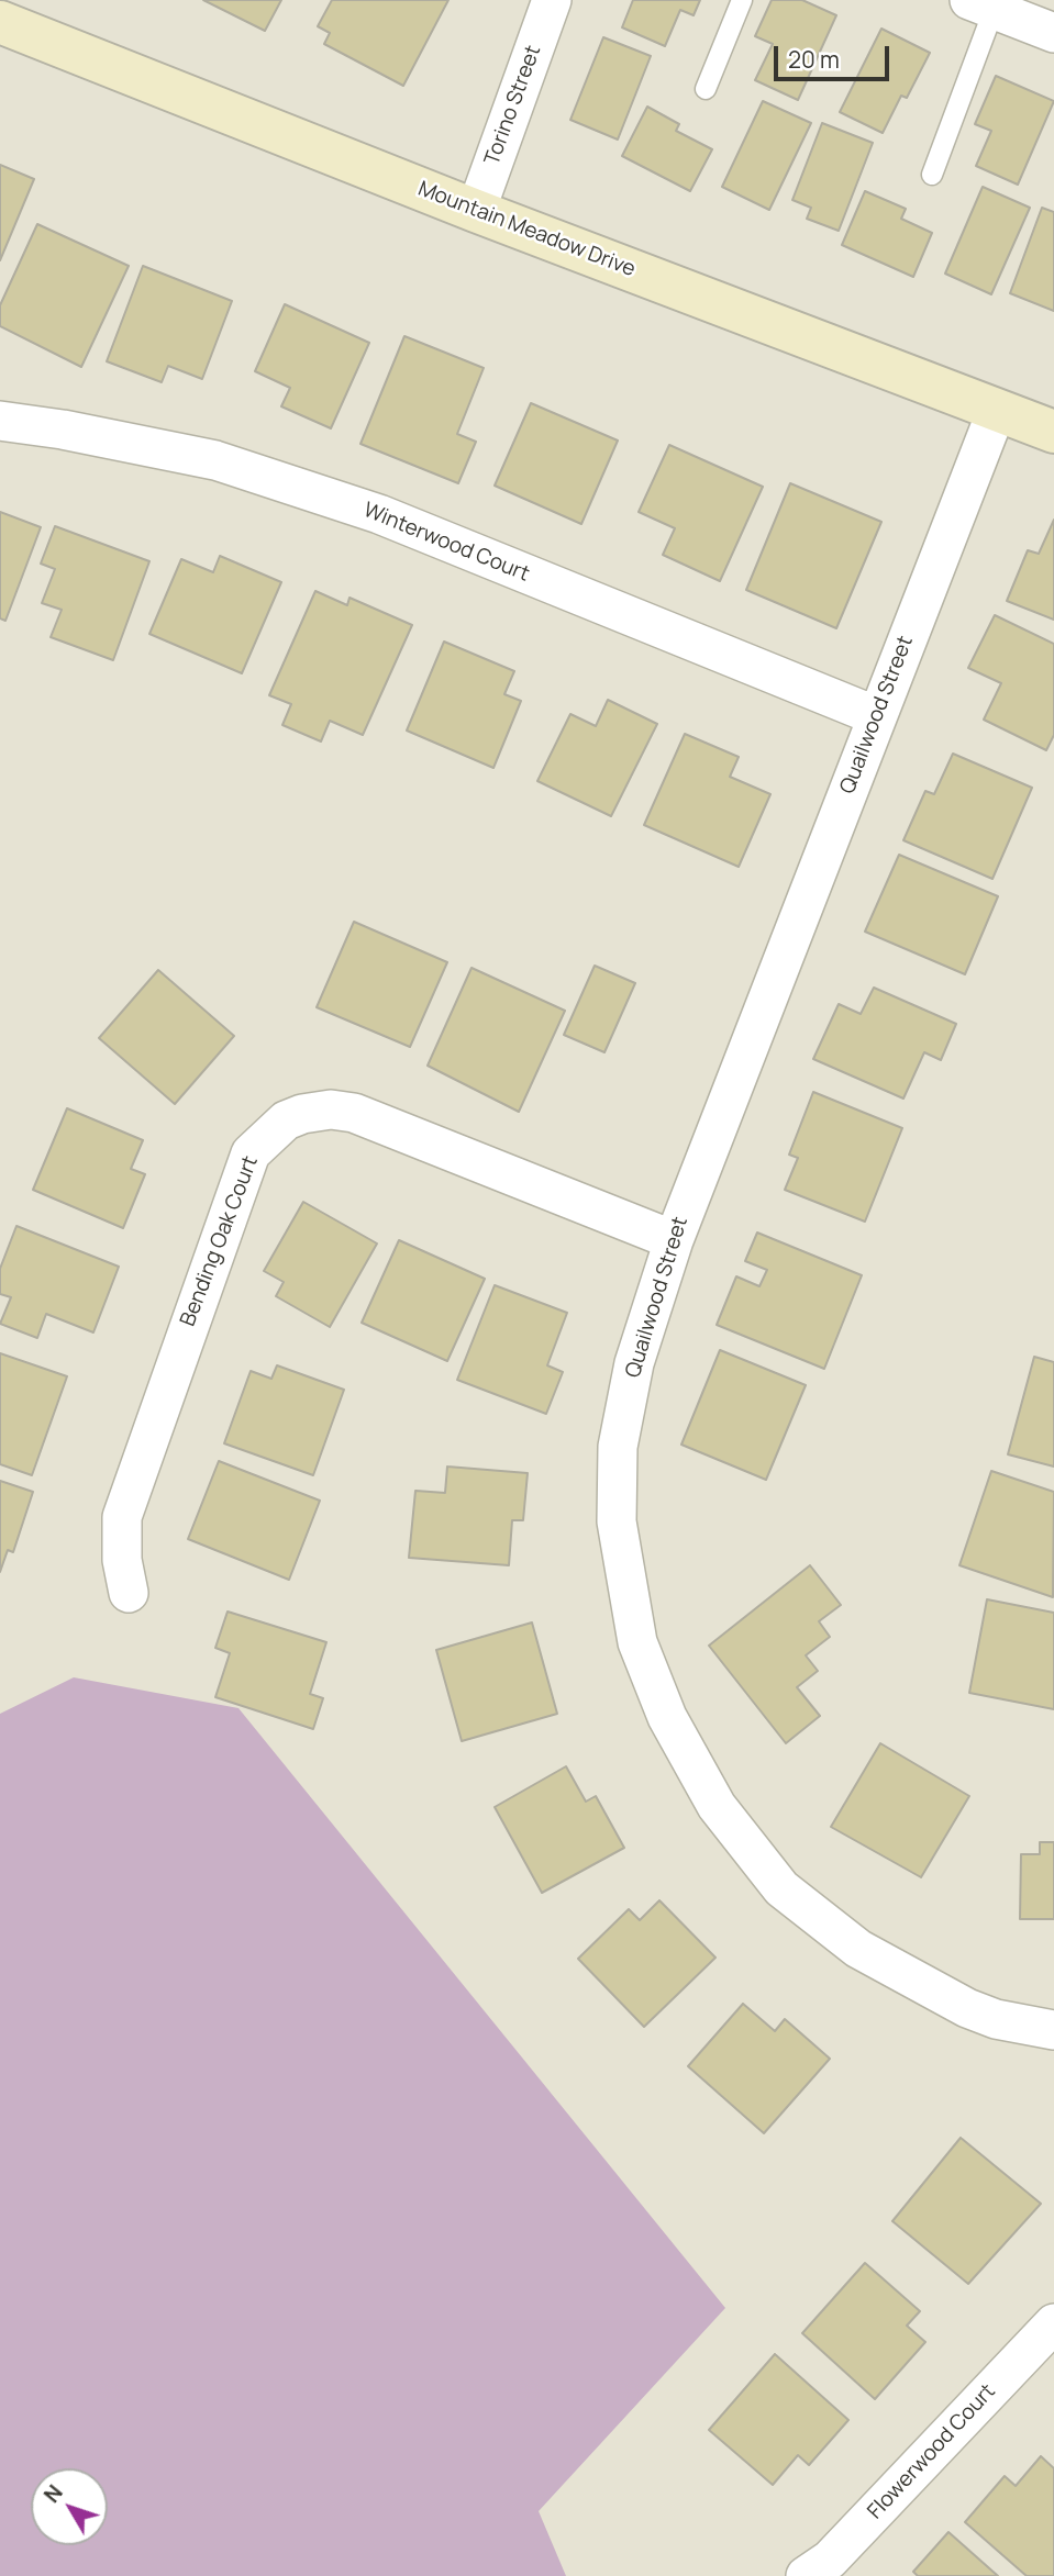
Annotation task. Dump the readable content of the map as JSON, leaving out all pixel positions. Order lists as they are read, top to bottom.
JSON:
{
  "streets": {
    "street": [
      "Torino Street",
      "Mountain Meadow Drive",
      "Winterwood Court",
      "Quailwood Street",
      "Bending Oak Court",
      "Flowerwood Court"
    ]
  },
  "crossings": [
    ["Torino Street", "Mountain Meadow Drive"],
    ["Mountain Meadow Drive", "Quailwood Street"],
    ["Winterwood Court", "Quailwood Street"],
    ["Quailwood Street", "Bending Oak Court"]
  ],
  "scale_bar": "20 m",
  "north": "top left"
}
